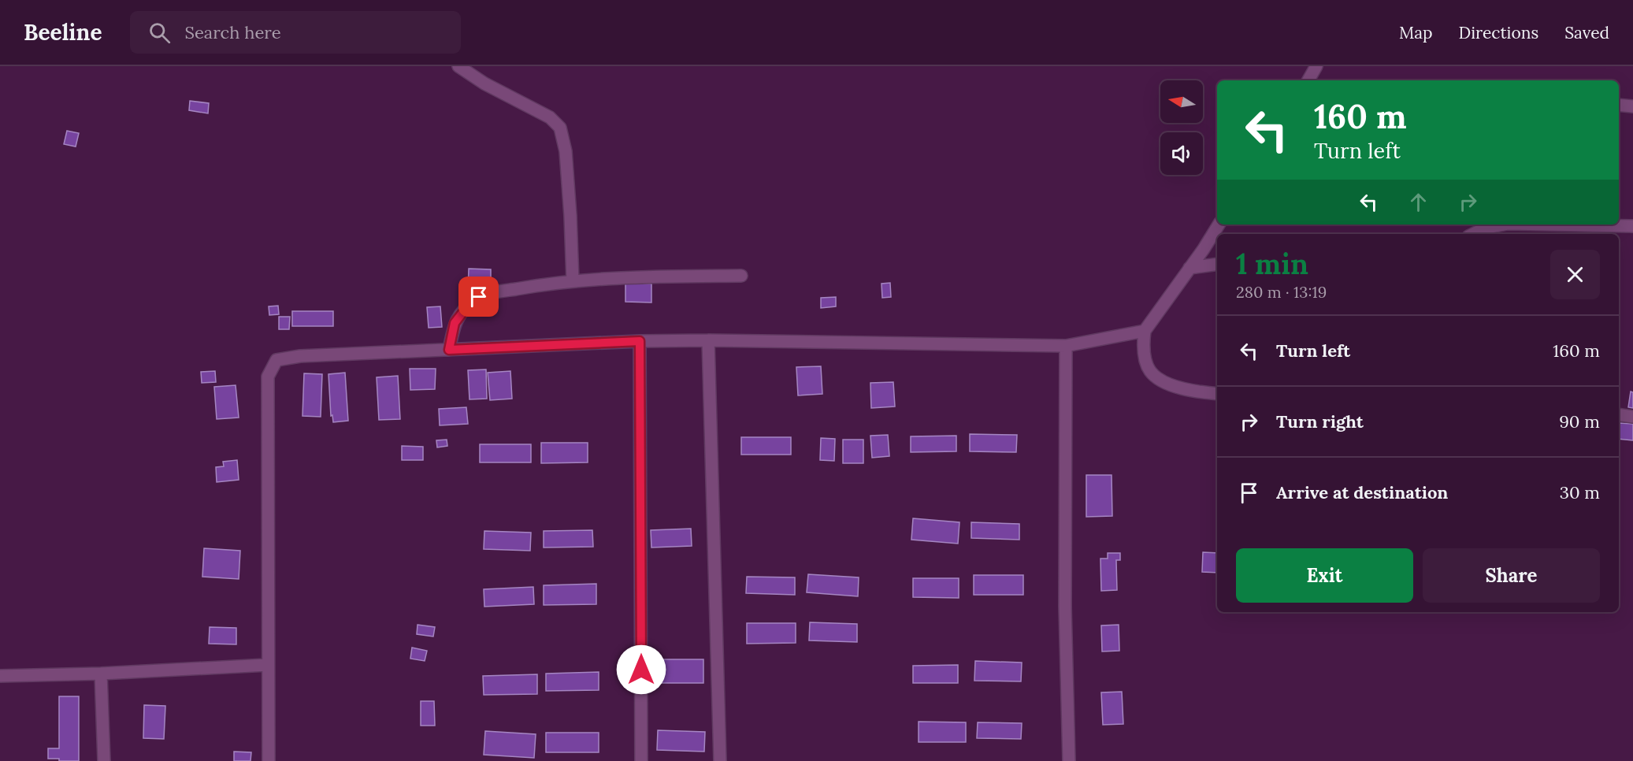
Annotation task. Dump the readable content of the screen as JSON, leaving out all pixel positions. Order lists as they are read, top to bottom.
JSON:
{
  "north": "left",
  "page": {
    "header": "Beeline",
    "search": "Search here",
    "nav": ["Map", "Directions", "Saved"],
    "turn": ["160 m", "Turn left"],
    "heading": ["1 min", "280 m · 13:19"],
    "list": [
      {
        "name": "Turn left",
        "value": "160 m"
      },
      {
        "name": "Turn right",
        "value": "90 m"
      },
      {
        "name": "Arrive at destination",
        "value": "30 m"
      }
    ],
    "buttons": ["Exit", "Share"]
  }
}
